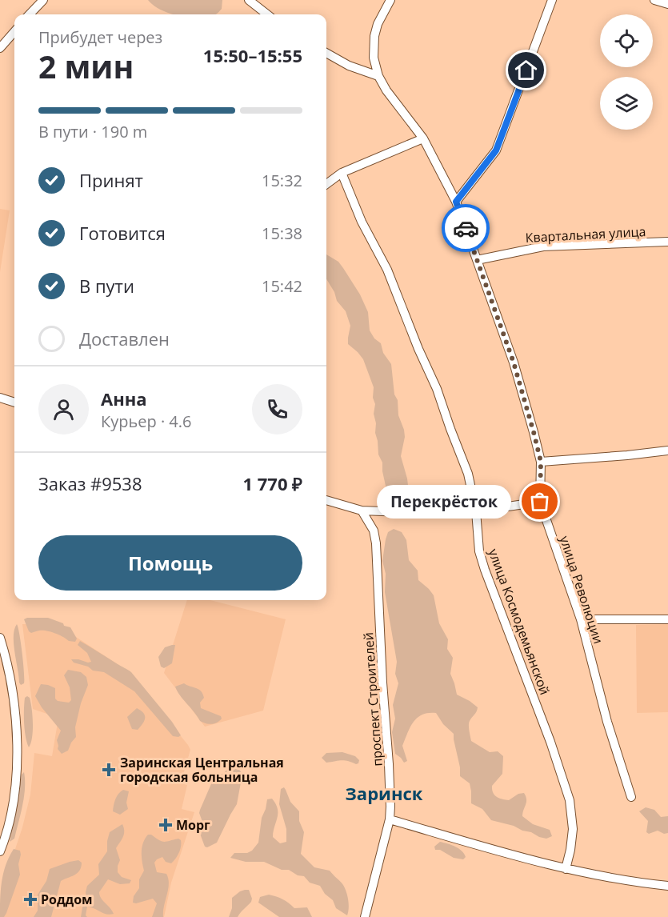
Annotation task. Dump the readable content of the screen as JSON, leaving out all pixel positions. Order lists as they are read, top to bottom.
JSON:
{
  "streets": {
    "street": [
      "Квартальная улица",
      "улица Революции",
      "улица Космодемьянской",
      "проспект Строителей"
    ]
  },
  "crossings": [
    ["Квартальная улица", "улица Революции"]
  ],
  "districts": ["Заринск"],
  "places": {
    "other": ["Перекрёсток"],
    "health": ["Заринская Центральная городская больница", "Морг", "Роддом"]
  },
  "page": {
    "heading": ["2 мин", "Прибудет через", "15:50–15:55"],
    "panel": [
      "Анна",
      "Курьер · 4.6",
      "Заказ #9538",
      "1 770 ₽"
    ],
    "bar": "В пути · 190 m",
    "list": [
      ["Принят", "15:32"],
      ["Готовится", "15:38"],
      ["В пути", "15:42"],
      "Доставлен"
    ],
    "bubble": "Перекрёсток",
    "buttons": "Помощь"
  }
}
